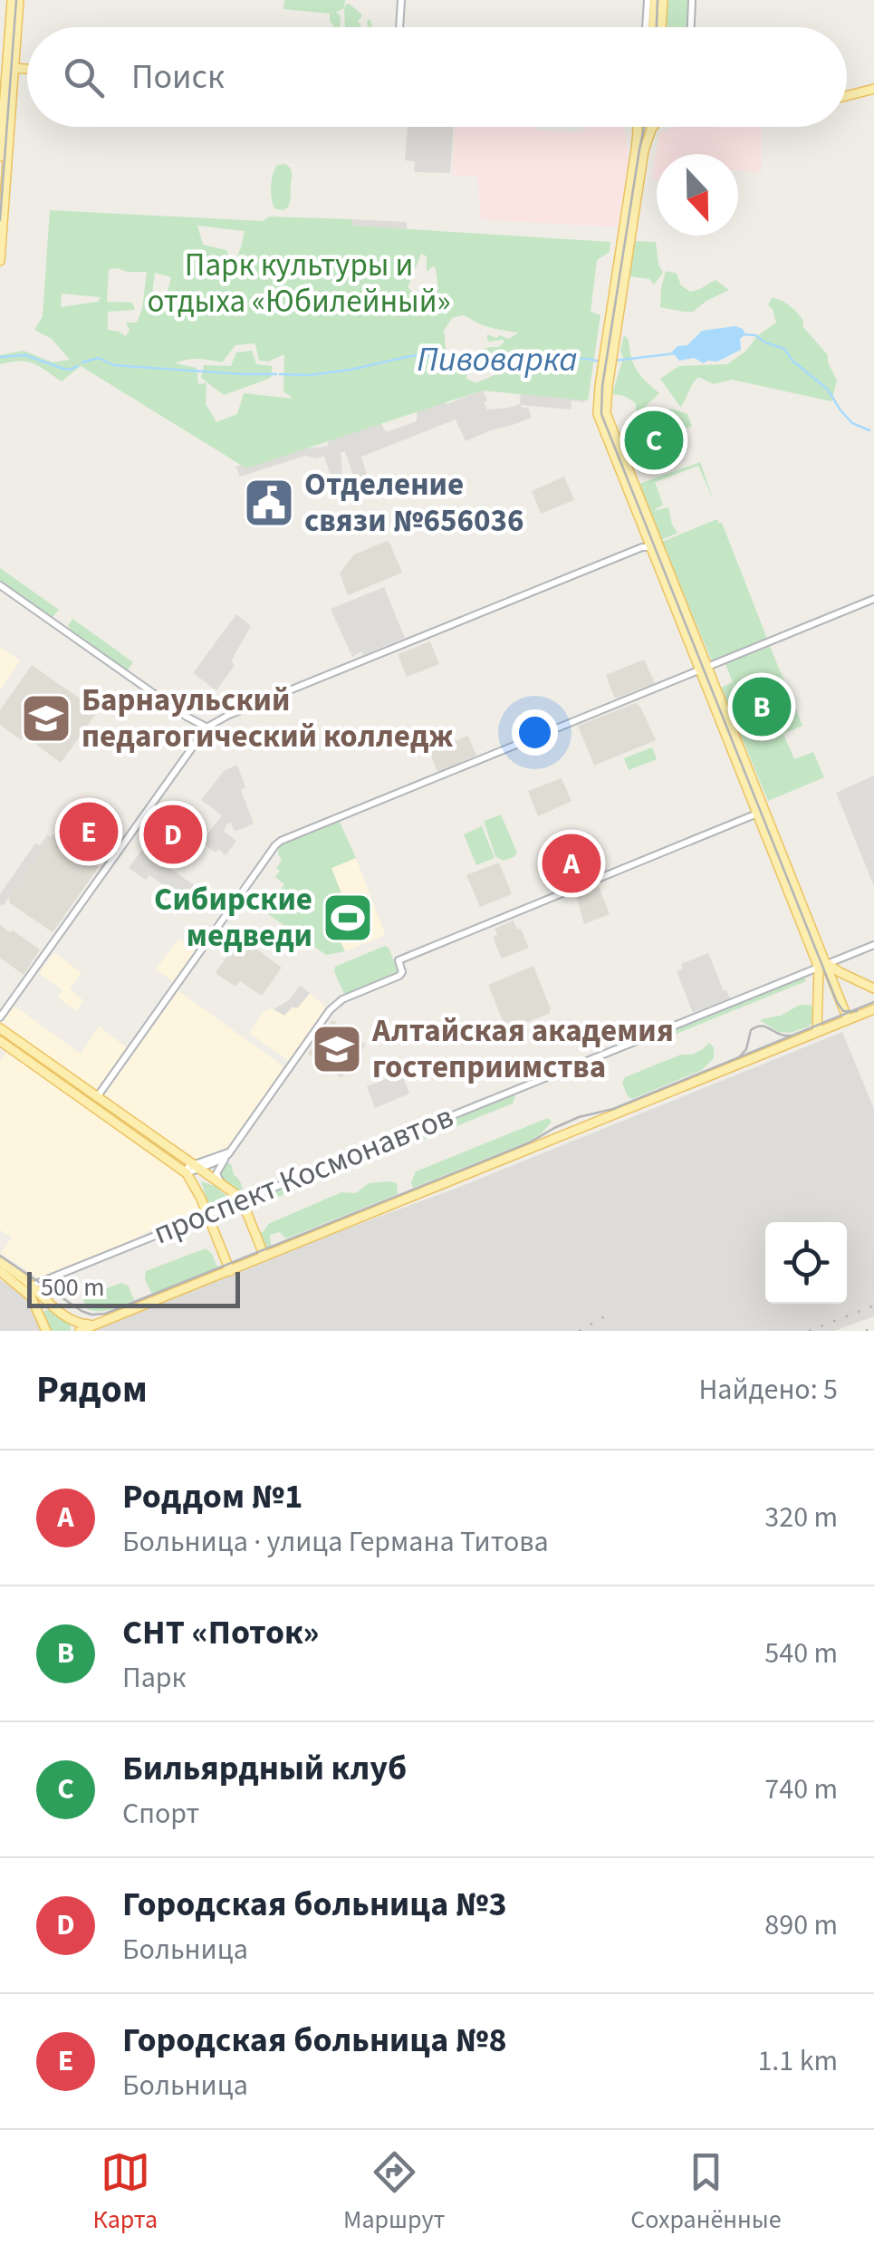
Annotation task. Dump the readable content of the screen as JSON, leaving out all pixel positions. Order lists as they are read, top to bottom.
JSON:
{
  "streets": {
    "main road": ["проспект Космонавтов"]
  },
  "water": ["Пивоварка"],
  "parks": ["Парк культуры и отдыха «Юбилейный»"],
  "places": {
    "public building": ["Отделение связи №656036"],
    "school or university": ["Барнаульский педагогический колледж", "Алтайская академия гостеприимства"],
    "sports": ["Сибирские медведи"]
  },
  "scale_bar": "500 m",
  "north": "bottom",
  "page": {
    "search": "Поиск",
    "pins": [
      "C",
      "B",
      "E",
      "D",
      "A"
    ],
    "scale": "500 m",
    "heading": ["Рядом", "Найдено: 5"],
    "list": [
      {
        "mark": "A",
        "name": "Роддом №1",
        "note": "Больница · улица Германа Титова",
        "value": "320 m"
      },
      {
        "mark": "B",
        "name": "СНТ «Поток»",
        "note": "Парк",
        "value": "540 m"
      },
      {
        "mark": "C",
        "name": "Бильярдный клуб",
        "note": "Спорт",
        "value": "740 m"
      },
      {
        "mark": "D",
        "name": "Городская больница №3",
        "note": "Больница",
        "value": "890 m"
      },
      {
        "mark": "E",
        "name": "Городская больница №8",
        "note": "Больница",
        "value": "1.1 km"
      }
    ],
    "nav": ["Карта", "Маршрут", "Сохранённые"]
  }
}
